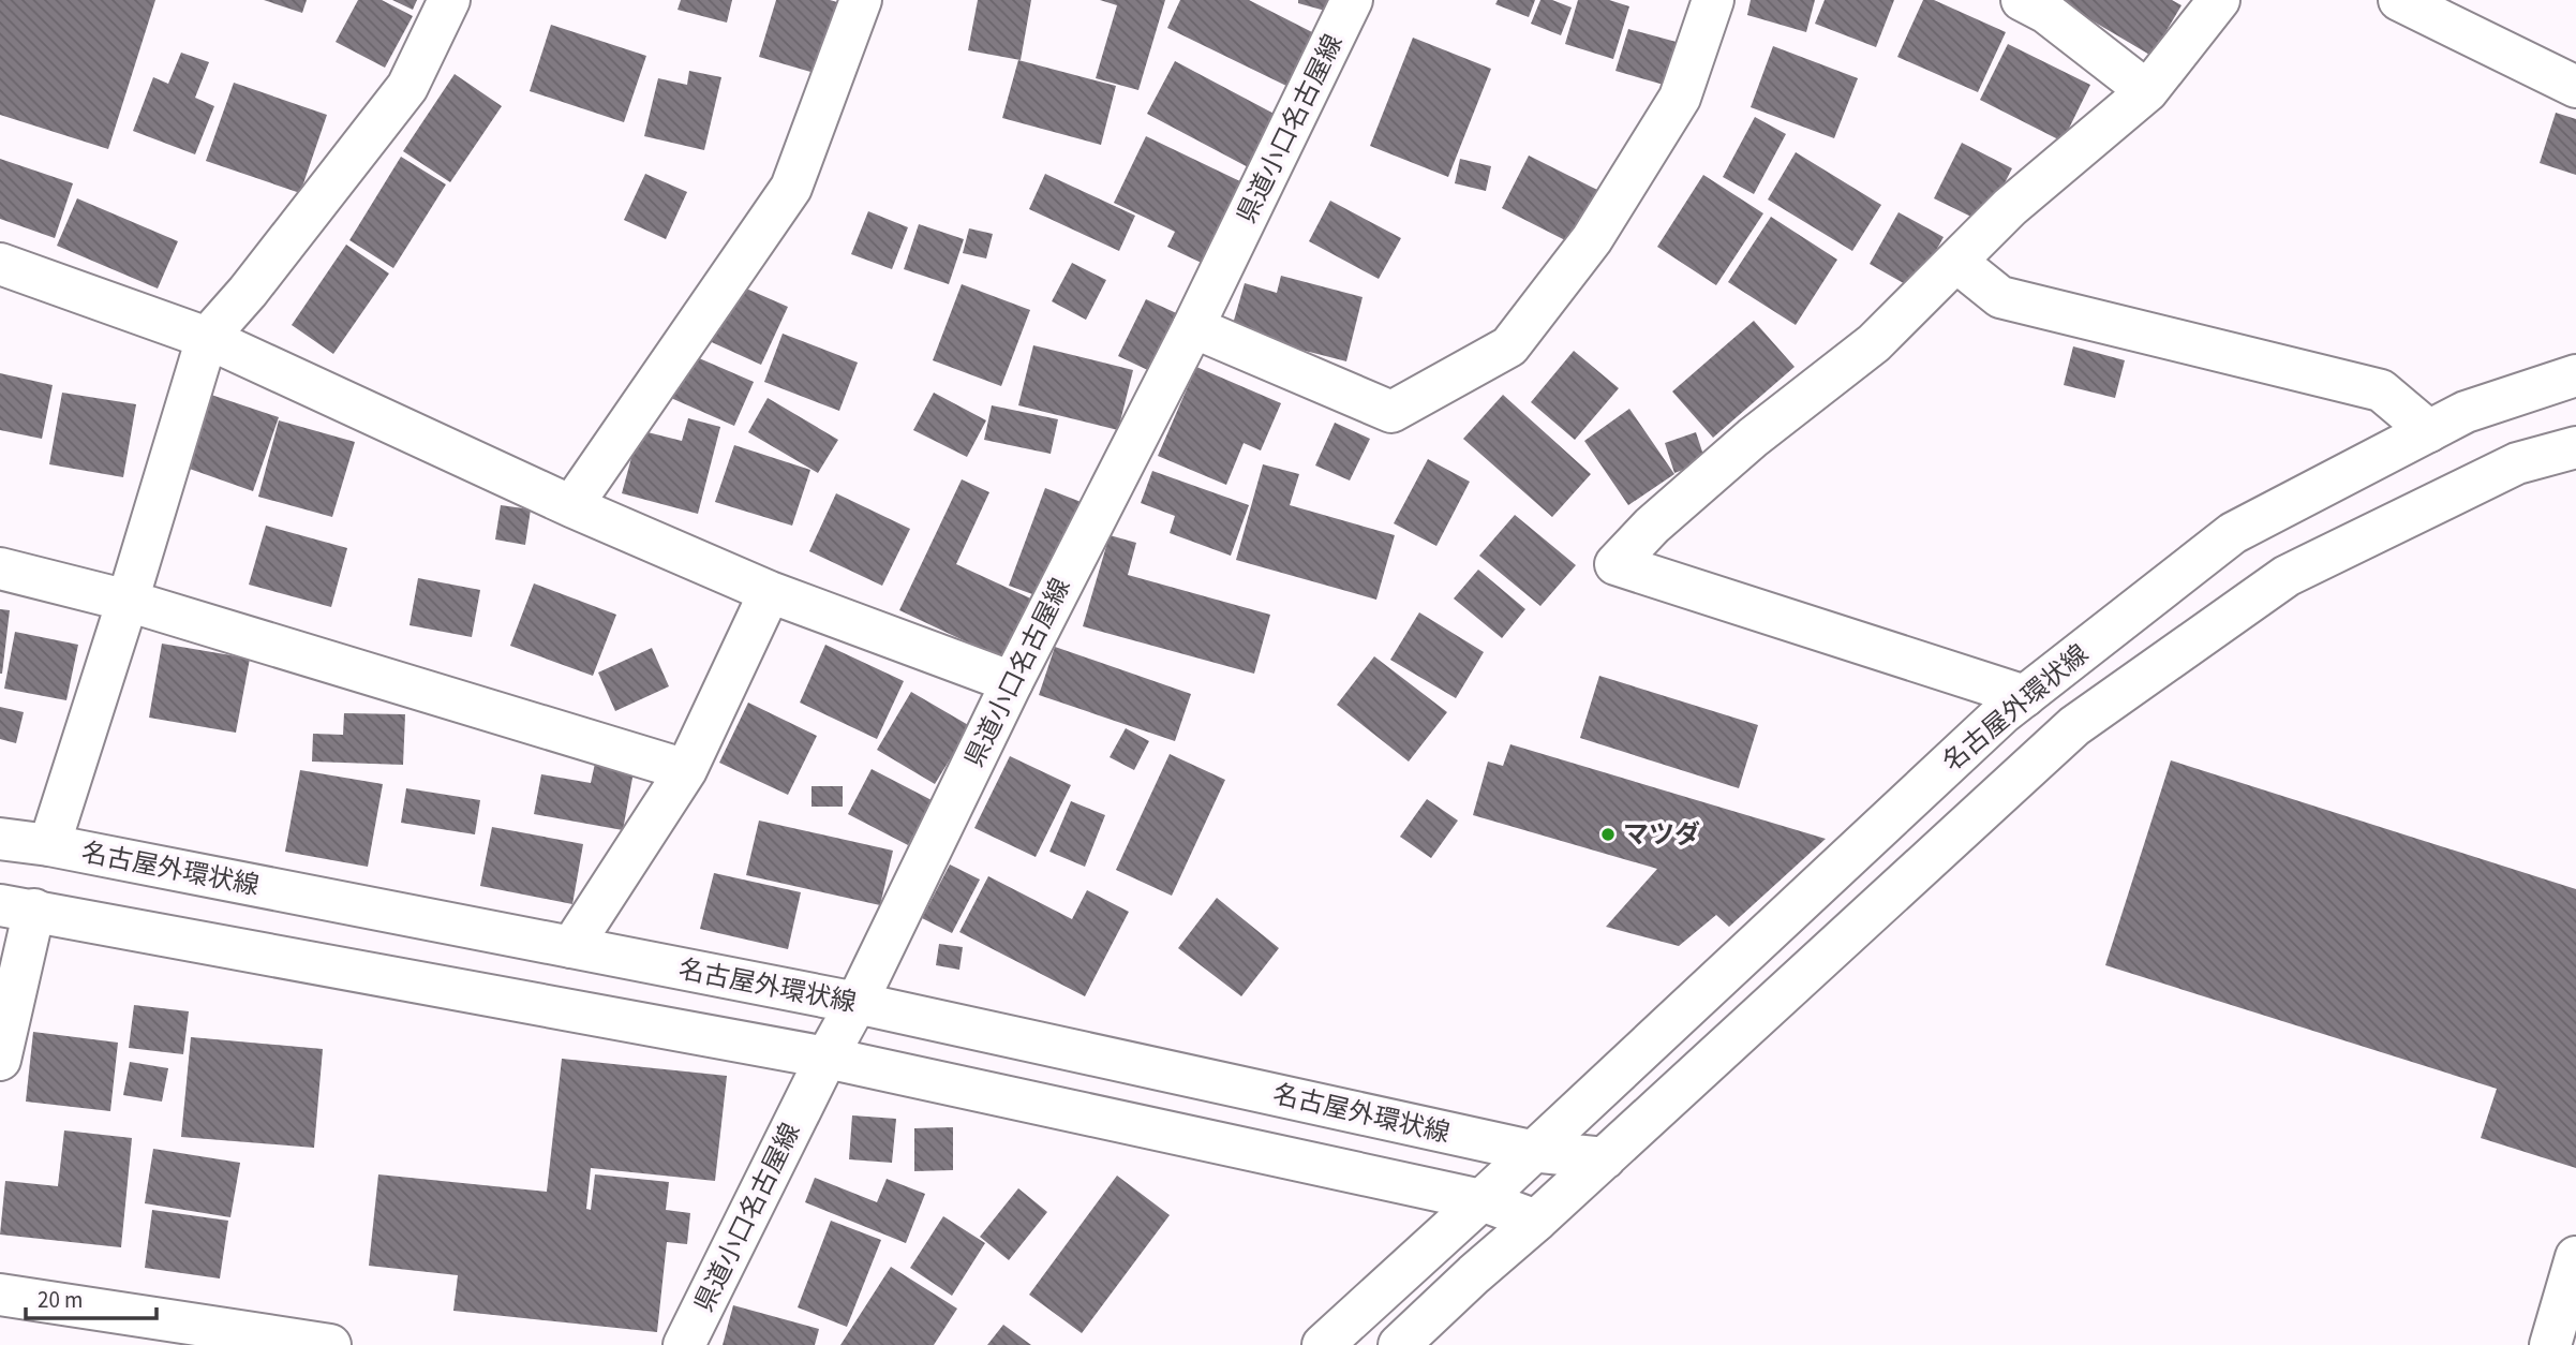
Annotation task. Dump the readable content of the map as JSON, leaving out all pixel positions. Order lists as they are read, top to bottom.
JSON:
{
  "streets": {
    "street": ["県道小口名古屋線", "名古屋外環状線"]
  },
  "crossings": [
    ["県道小口名古屋線", "名古屋外環状線"]
  ],
  "places": ["マツダ"],
  "scale_bar": "20 m"
}
